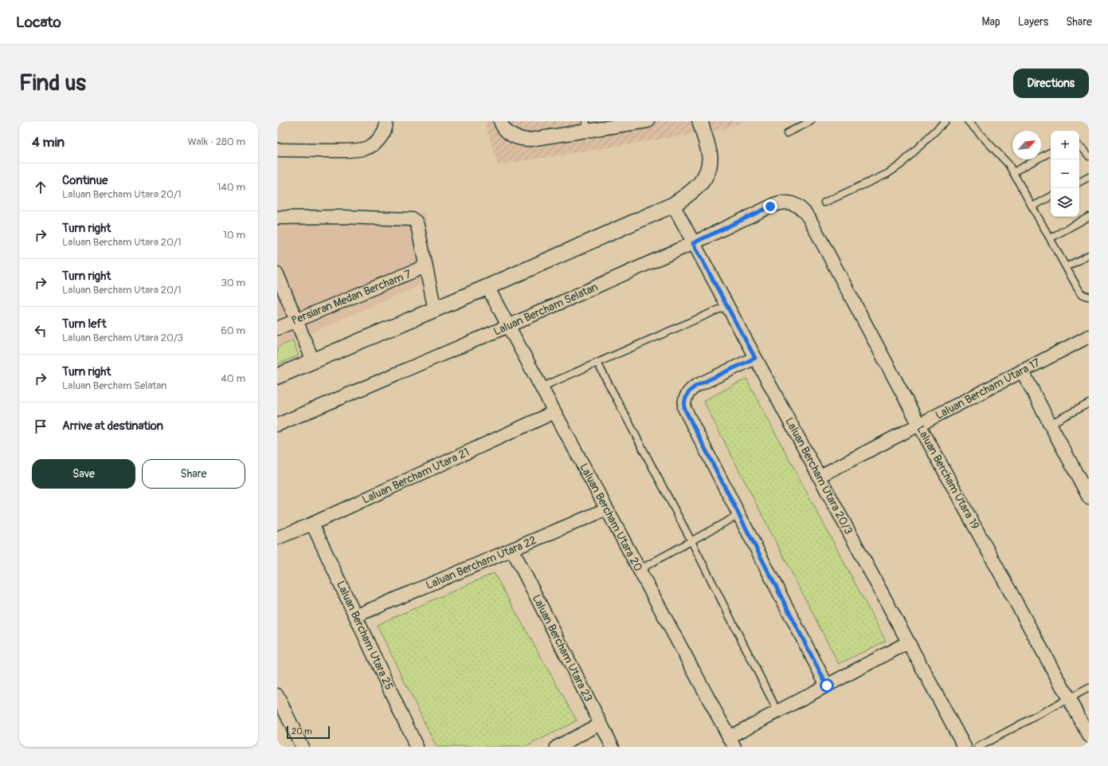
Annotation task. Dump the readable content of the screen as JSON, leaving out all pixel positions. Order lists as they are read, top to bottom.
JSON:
{
  "streets": {
    "street": [
      "Persiaran Medan Bercham 7",
      "Laluan Bercham Selatan",
      "Laluan Bercham Utara 17",
      "Laluan Bercham Utara 21",
      "Laluan Bercham Utara 20/3",
      "Laluan Bercham Utara 19",
      "Laluan Bercham Utara 20",
      "Laluan Bercham Utara 22",
      "Laluan Bercham Utara 25",
      "Laluan Bercham Utara 23"
    ]
  },
  "crossings": [
    ["Laluan Bercham Selatan", "Laluan Bercham Utara 20/3"],
    ["Laluan Bercham Selatan", "Laluan Bercham Utara 19"],
    ["Laluan Bercham Selatan", "Laluan Bercham Utara 20"],
    ["Laluan Bercham Utara 17", "Laluan Bercham Utara 20/3"],
    ["Laluan Bercham Utara 17", "Laluan Bercham Utara 19"],
    ["Laluan Bercham Utara 21", "Laluan Bercham Utara 20"],
    ["Laluan Bercham Utara 21", "Laluan Bercham Utara 25"],
    ["Laluan Bercham Utara 20", "Laluan Bercham Utara 22"],
    ["Laluan Bercham Utara 22", "Laluan Bercham Utara 25"],
    ["Laluan Bercham Utara 22", "Laluan Bercham Utara 23"]
  ],
  "scale_bar": "20 m",
  "north": "top right",
  "page": {
    "header": "Locato",
    "nav": ["Map", "Layers", "Share"],
    "buttons": [
      "Directions",
      ["Save", "Share"]
    ],
    "title": "Find us",
    "heading": ["4 min", "Walk · 280 m"],
    "map_buttons": ["+", "−"],
    "list": [
      ["Continue", "Laluan Bercham Utara 20/1", "140 m"],
      ["Turn right", "Laluan Bercham Utara 20/1", "10 m"],
      ["Turn right", "Laluan Bercham Utara 20/1", "30 m"],
      ["Turn left", "Laluan Bercham Utara 20/3", "60 m"],
      ["Turn right", "Laluan Bercham Selatan", "40 m"],
      "Arrive at destination"
    ],
    "scale": "20 m"
  }
}
